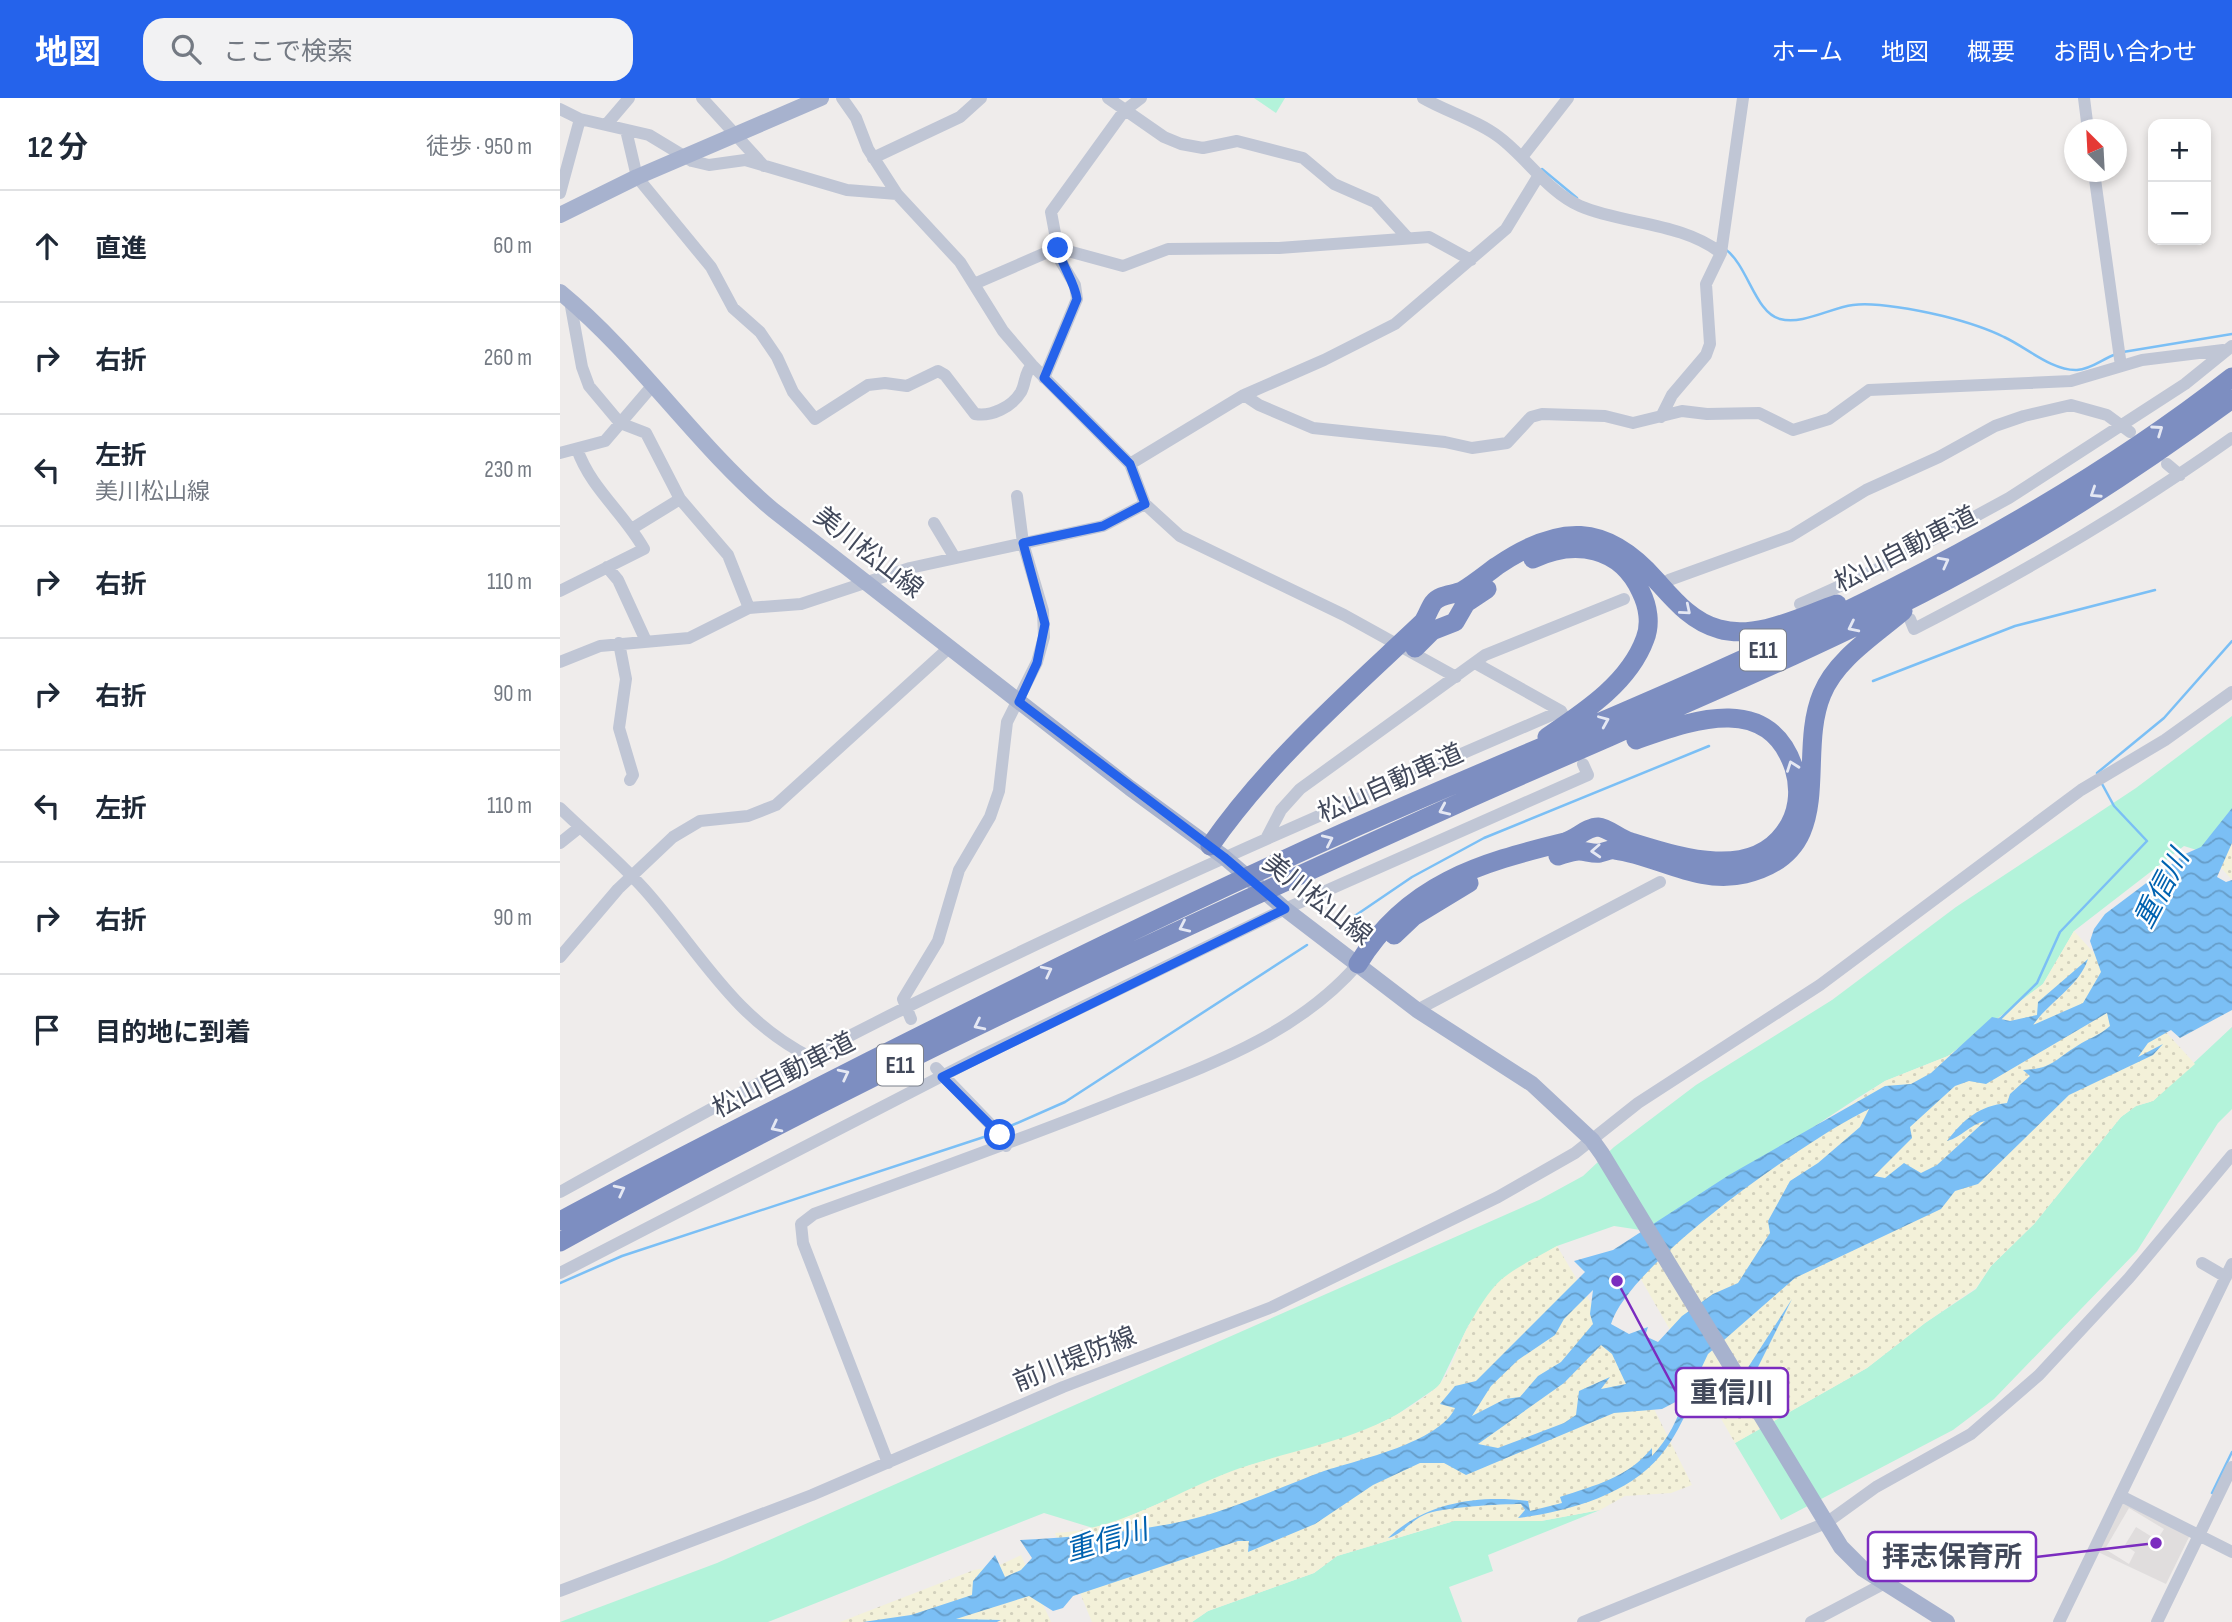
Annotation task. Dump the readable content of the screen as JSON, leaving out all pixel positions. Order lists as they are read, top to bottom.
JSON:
{
  "streets": {
    "highway": ["松山自動車道", "E11"],
    "main road": ["美川松山線"],
    "street": ["前川堤防線"]
  },
  "crossings": [
    ["美川松山線", "前川堤防線"]
  ],
  "water": ["重信川"],
  "places": ["重信川", "拝志保育所"],
  "north": "top left",
  "page": {
    "header": "地図",
    "search": "ここで検索",
    "nav": [
      "ホーム",
      "地図",
      "概要",
      "お問い合わせ"
    ],
    "heading": ["12 分", "徒歩 · 950 m"],
    "map_buttons": ["+", "−"],
    "list": [
      ["直進", "60 m"],
      ["右折", "260 m"],
      ["左折", "美川松山線", "230 m"],
      ["右折", "110 m"],
      ["右折", "90 m"],
      ["左折", "110 m"],
      ["右折", "90 m"],
      "目的地に到着"
    ]
  }
}
